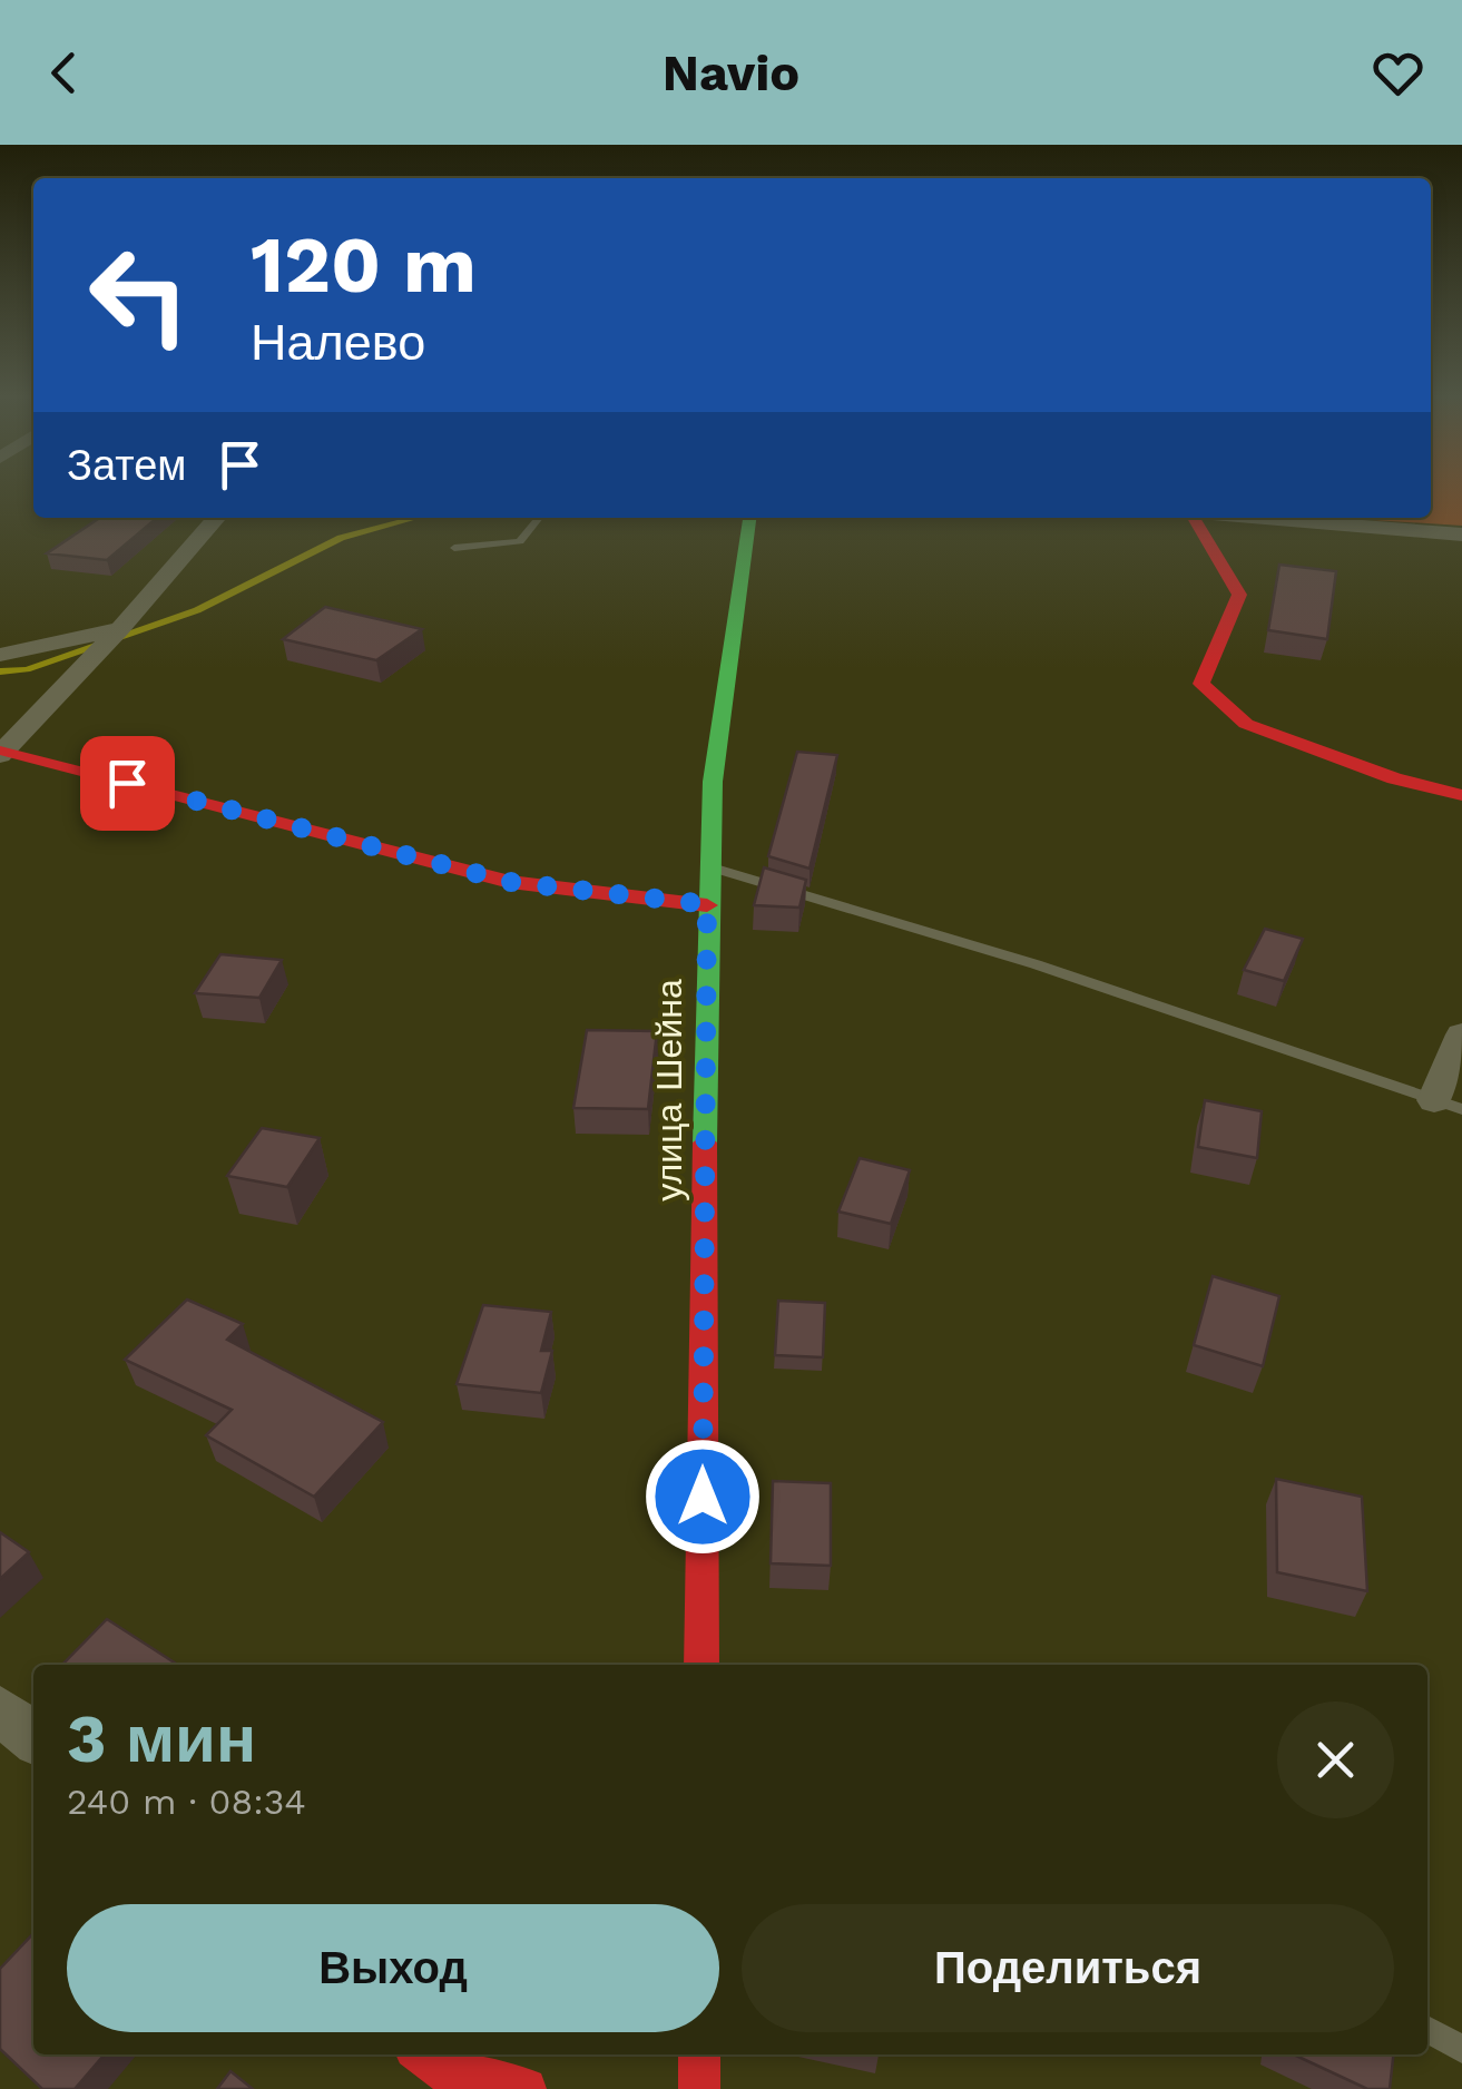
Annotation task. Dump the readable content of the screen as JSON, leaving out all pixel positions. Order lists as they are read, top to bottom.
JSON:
{
  "streets": {
    "street": ["улица Шейна"]
  },
  "page": {
    "header": "Navio",
    "turn": ["120 m", "Налево"],
    "then": "Затем",
    "heading": ["3 мин", "240 m · 08:34"],
    "buttons": ["Выход", "Поделиться"]
  }
}
